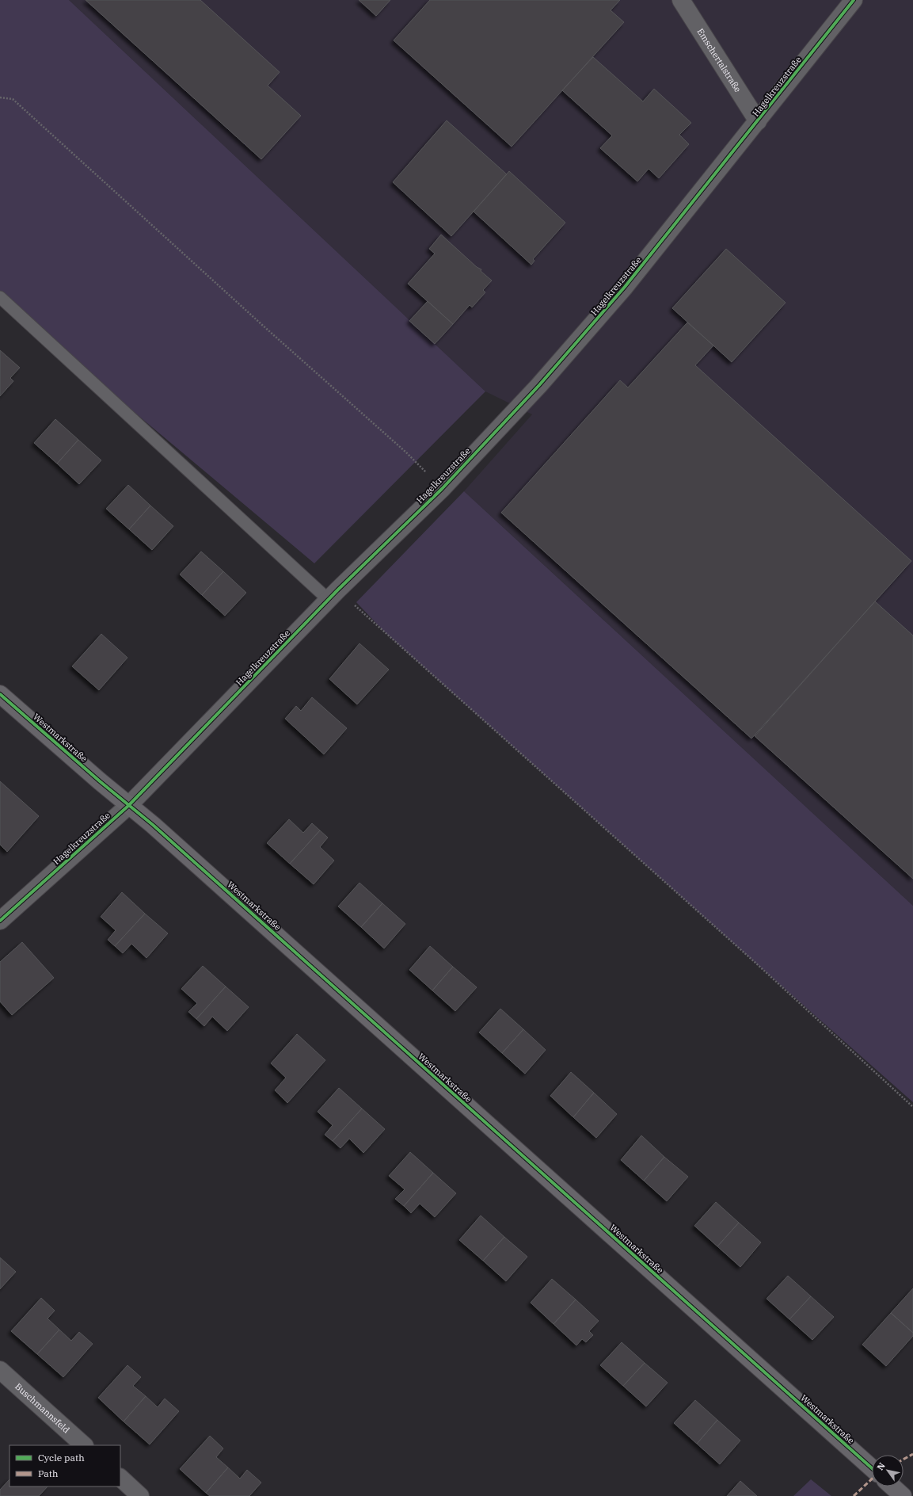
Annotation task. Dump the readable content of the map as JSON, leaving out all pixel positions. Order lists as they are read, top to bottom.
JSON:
{
  "streets": {
    "street": [
      "Emschertalstraße",
      "Hagelkreuzstraße",
      "Westmarkstraße",
      "Buschmannsfeld"
    ]
  },
  "crossings": [
    ["Emschertalstraße", "Hagelkreuzstraße"],
    ["Hagelkreuzstraße", "Westmarkstraße"]
  ],
  "legend": ["Cycle path", "Path"],
  "north": "top left"
}
